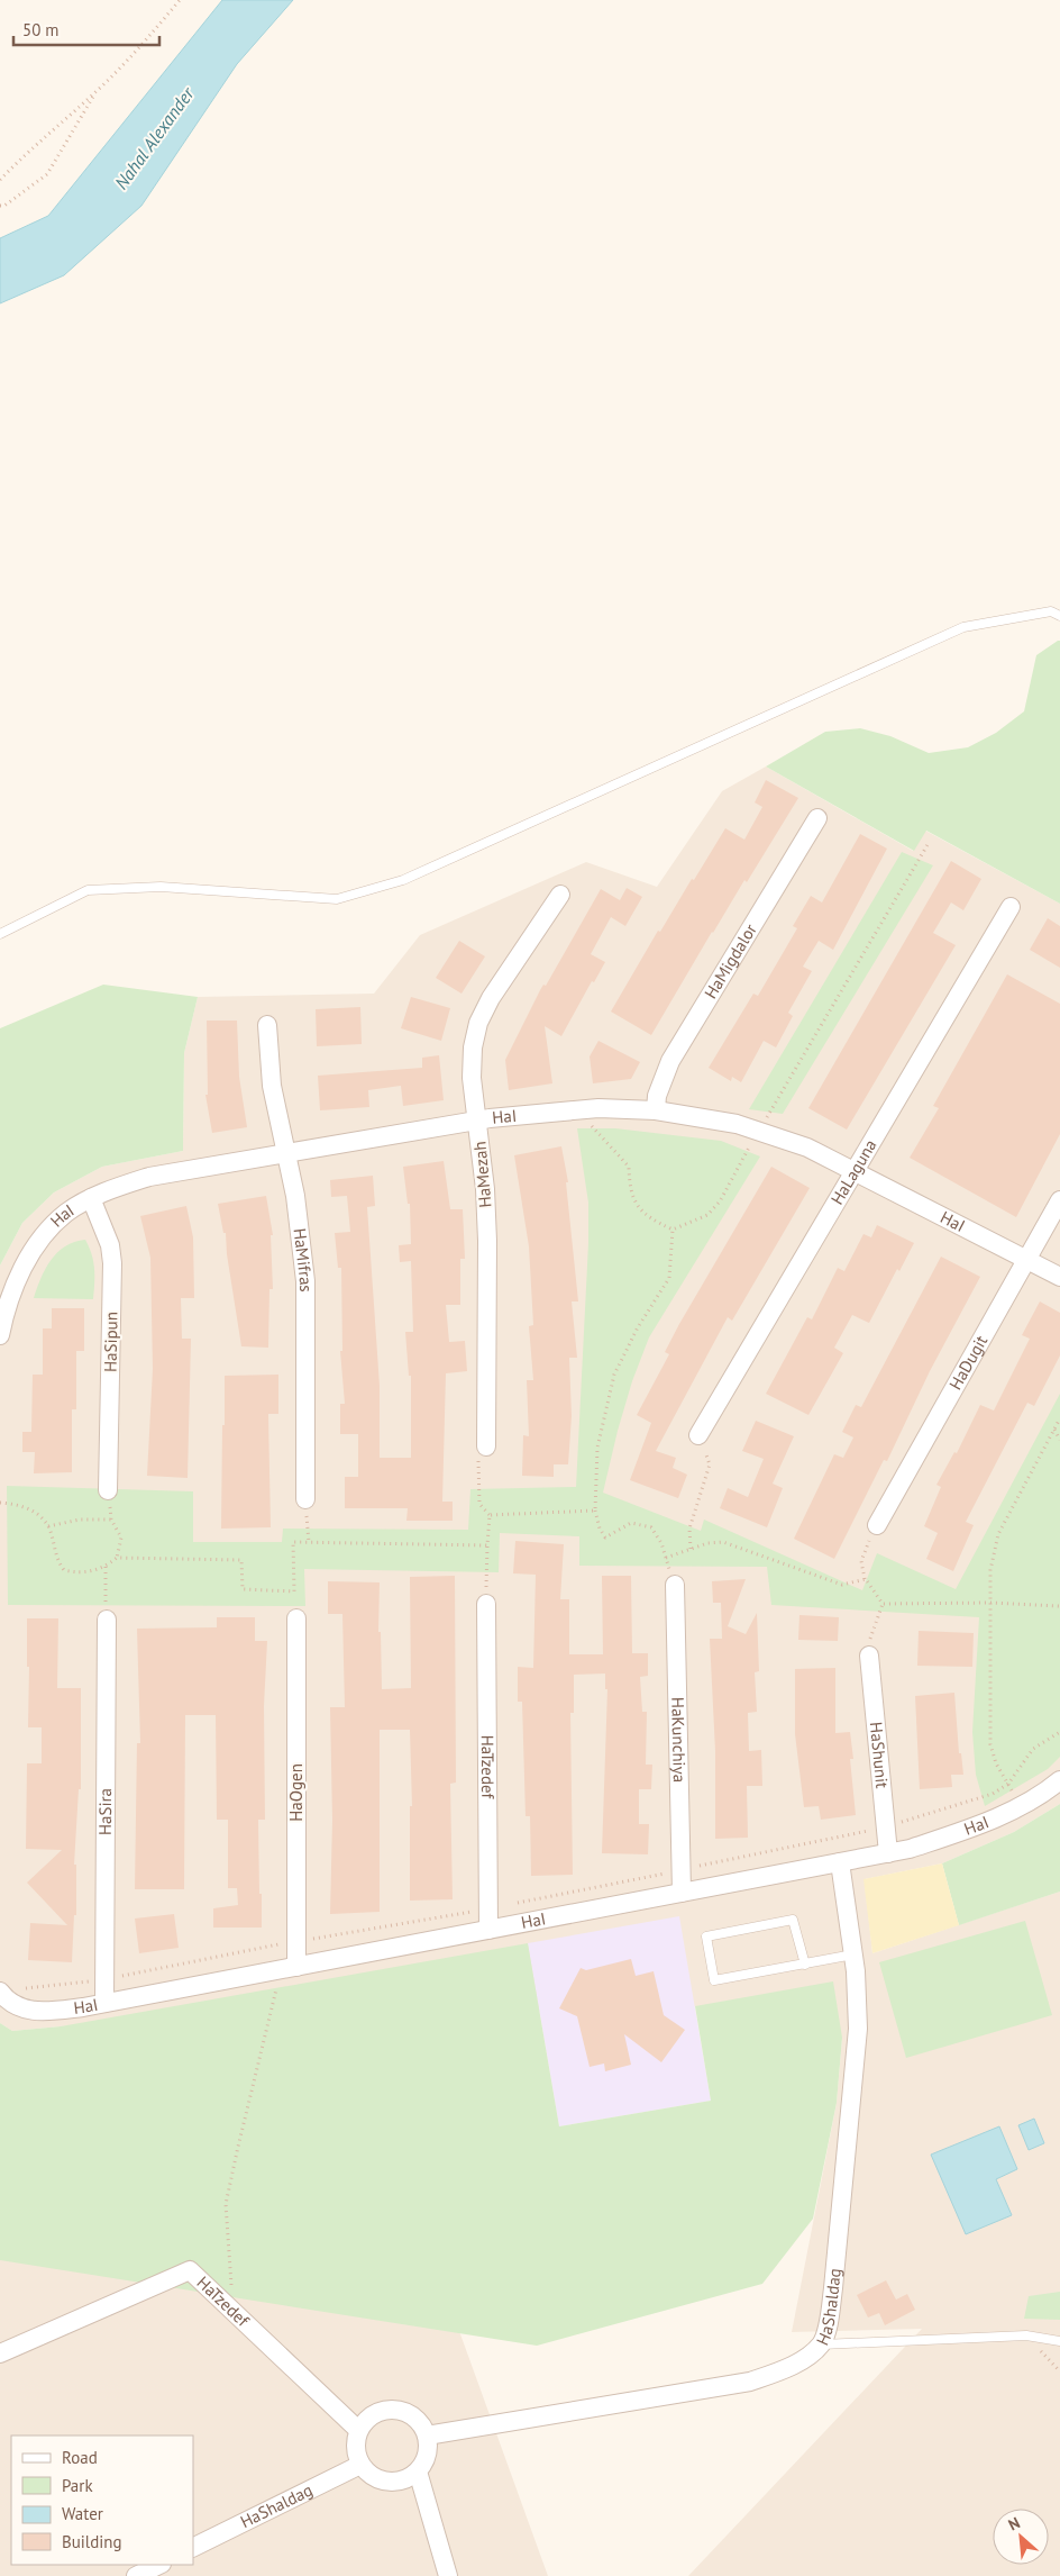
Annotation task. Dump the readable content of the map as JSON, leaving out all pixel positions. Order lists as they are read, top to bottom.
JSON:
{
  "streets": {
    "street": [
      "HaMigdalor",
      "HaI",
      "HaLaguna",
      "HaMezah",
      "HaMifras",
      "HaSipun",
      "HaDugit",
      "HaKunchiya",
      "HaShunit",
      "HaTzedef",
      "HaOgen",
      "HaSira",
      "HaShaldag"
    ]
  },
  "crossings": [
    ["HaMigdalor", "HaI"],
    ["HaI", "HaLaguna"],
    ["HaI", "HaMezah"],
    ["HaI", "HaMifras"],
    ["HaI", "HaSipun"],
    ["HaI", "HaDugit"],
    ["HaI", "HaKunchiya"],
    ["HaI", "HaShunit"],
    ["HaI", "HaTzedef"],
    ["HaI", "HaOgen"],
    ["HaI", "HaSira"],
    ["HaI", "HaShaldag"],
    ["HaTzedef", "HaShaldag"]
  ],
  "water": ["Nahal Alexander"],
  "legend": [
    "Road",
    "Park",
    "Water",
    "Building"
  ],
  "scale_bar": "50 m",
  "north": "top left"
}
